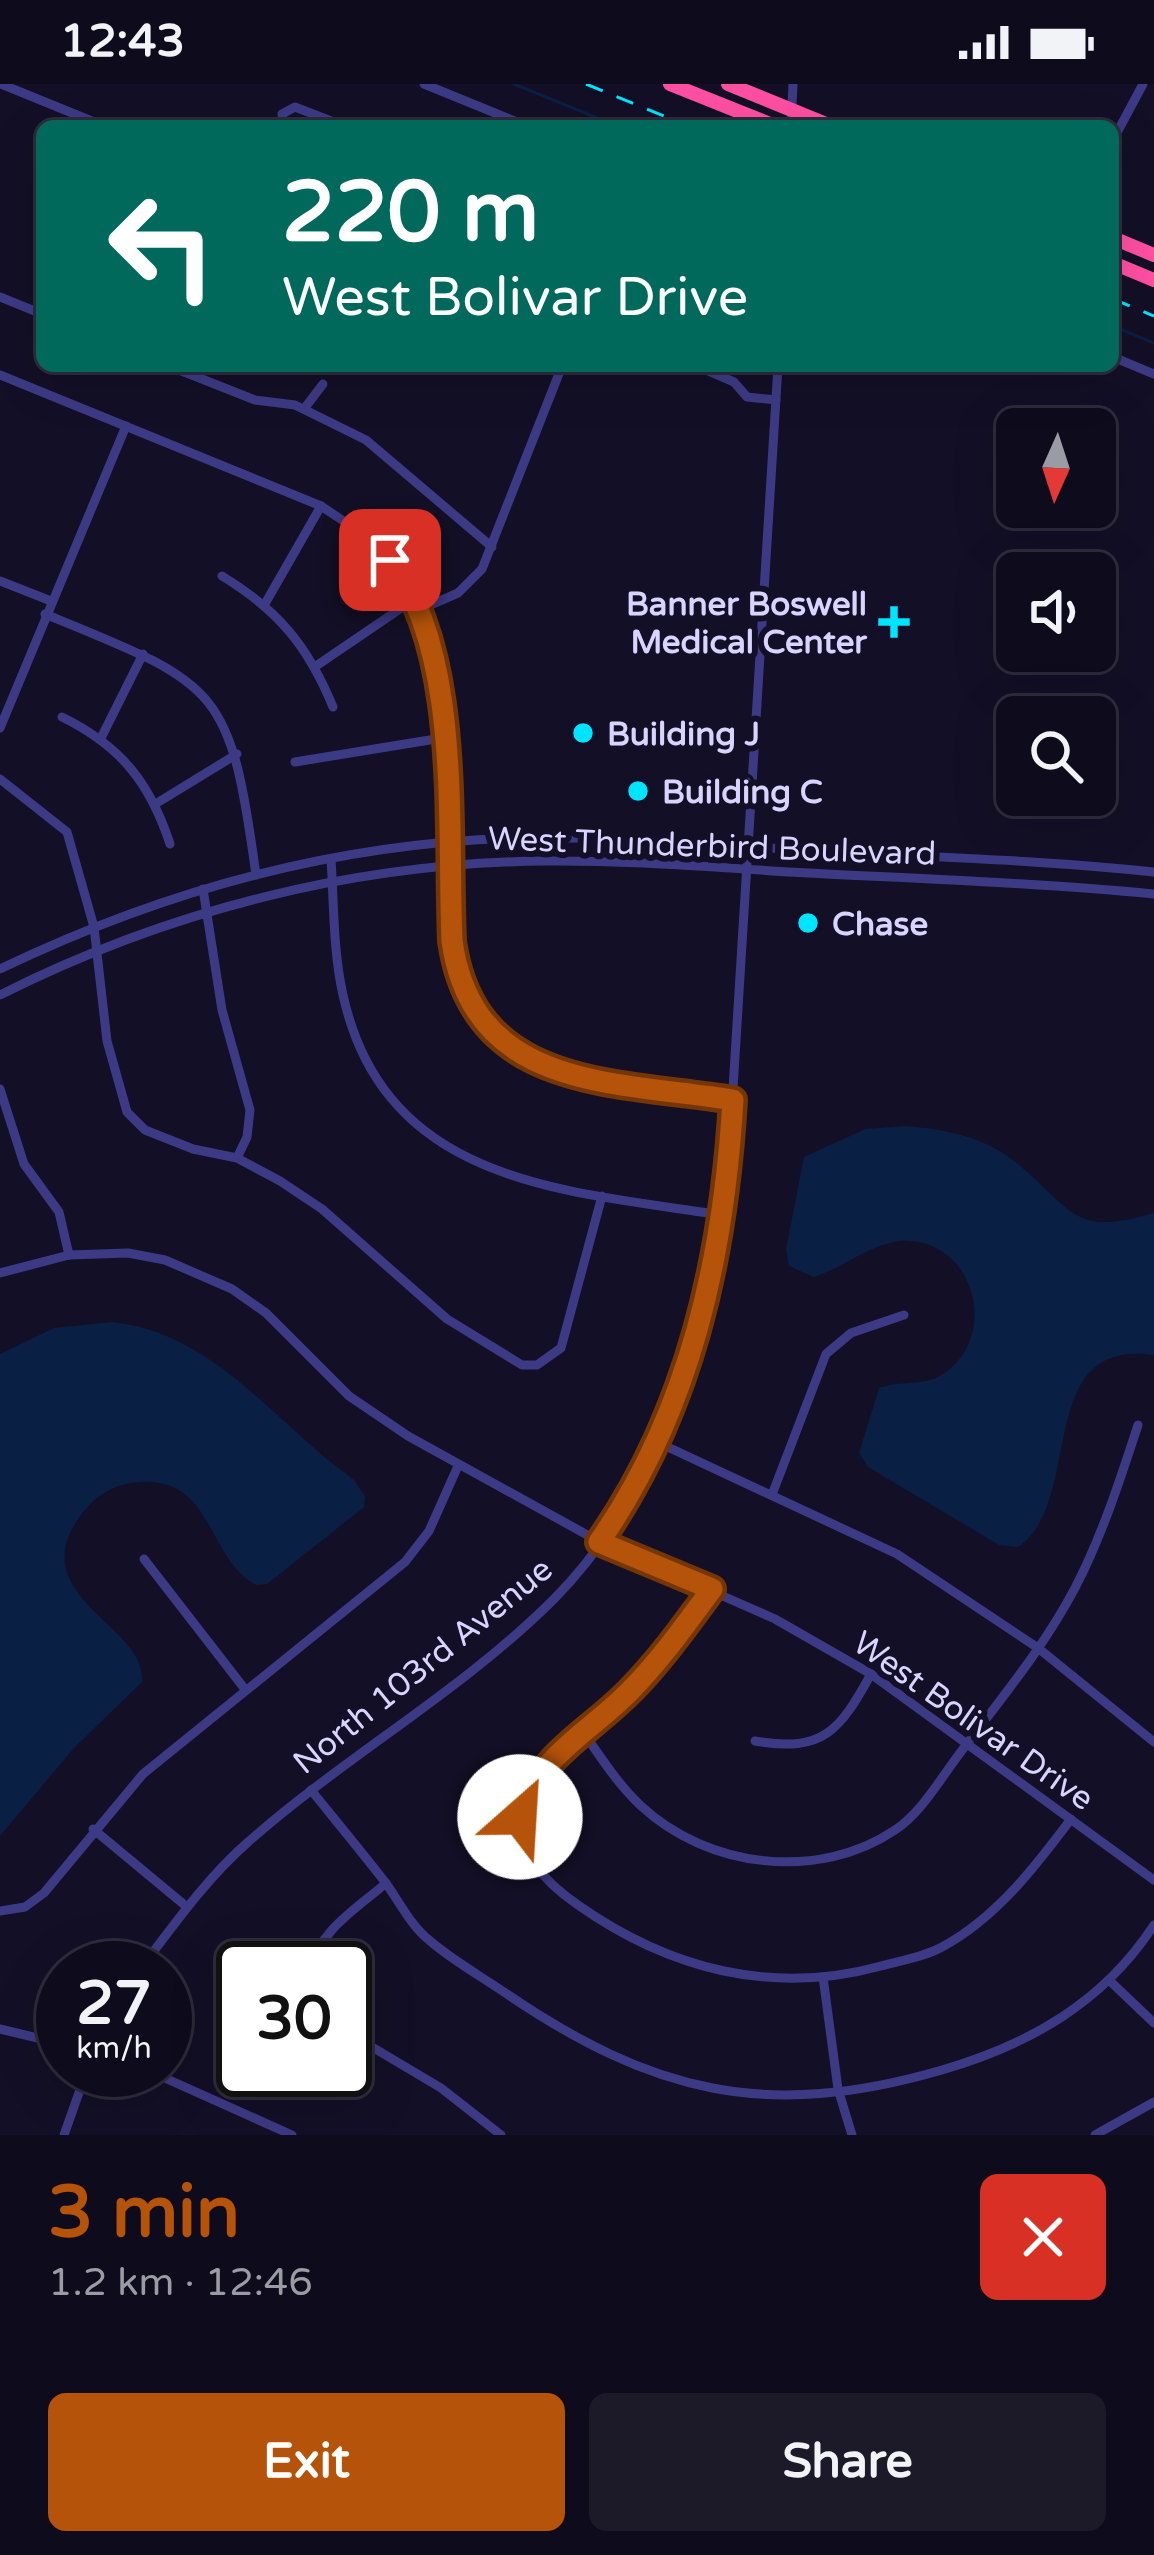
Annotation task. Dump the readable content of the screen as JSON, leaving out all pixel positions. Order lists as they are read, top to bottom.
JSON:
{
  "streets": {
    "street": ["West Thunderbird Boulevard", "North 103rd Avenue", "West Bolivar Drive"]
  },
  "crossings": [
    ["West Thunderbird Boulevard", "North 103rd Avenue"],
    ["North 103rd Avenue", "West Bolivar Drive"]
  ],
  "places": {
    "health": ["Banner Boswell Medical Center"],
    "other": ["Building J", "Building C", "Chase"]
  },
  "north": "bottom",
  "page": {
    "status": "12:43",
    "turn": ["220 m", "West Bolivar Drive"],
    "speed": "27 km/h",
    "limit": "30",
    "heading": ["3 min", "1.2 km · 12:46"],
    "buttons": ["Exit", "Share"]
  }
}
